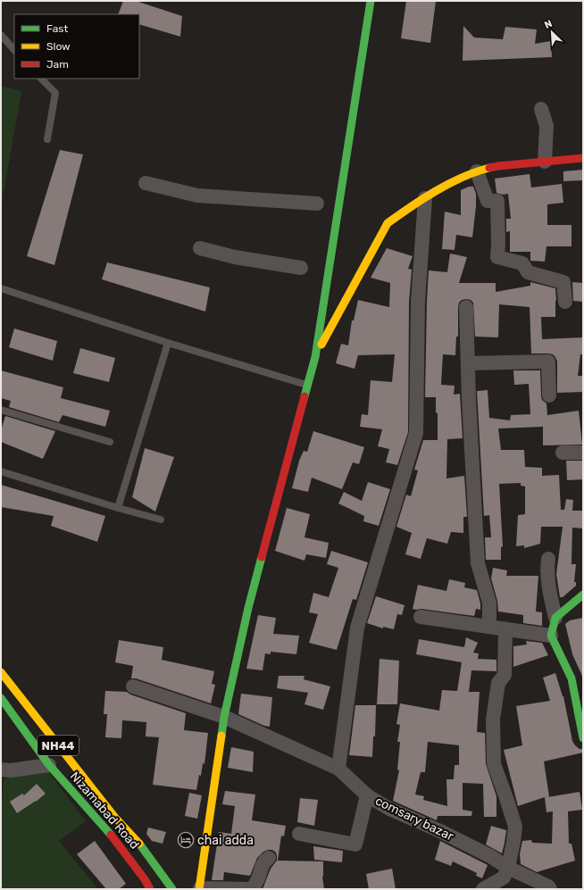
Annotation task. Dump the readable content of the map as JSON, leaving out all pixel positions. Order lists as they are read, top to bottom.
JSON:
{
  "streets": {
    "main road": ["NH44", "Nizamabad Road"],
    "street": ["comsary bazar"]
  },
  "places": {
    "hotel": ["chai adda"]
  },
  "legend": ["Fast", "Slow", "Jam"],
  "north": "top left"
}
